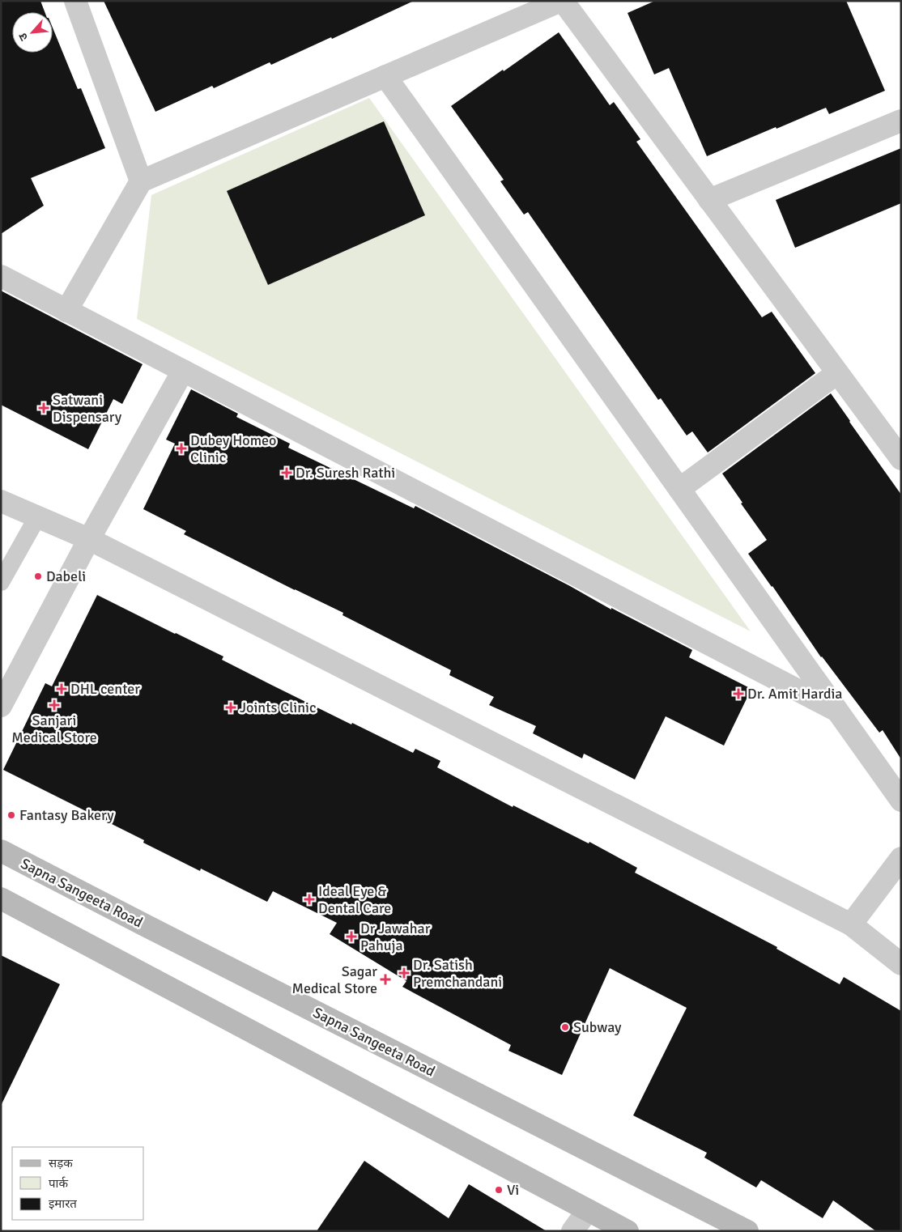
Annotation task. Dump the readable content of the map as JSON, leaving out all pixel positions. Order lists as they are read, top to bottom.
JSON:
{
  "streets": {
    "main road": ["Sapna Sangeeta Road"]
  },
  "places": {
    "health": [
      "Satwani Dispensary",
      "Dubey Homeo Clinic",
      "Dr. Suresh Rathi",
      "DHL center",
      "Dr. Amit Hardia",
      "Sanjari Medical Store",
      "Joints Clinic",
      "Ideal Eye & Dental Care",
      "Dr Jawahar Pahuja",
      "Dr. Satish Premchandani",
      "Sagar Medical Store"
    ],
    "other": [
      "Dabeli",
      "Fantasy Bakery",
      "Subway",
      "Vi"
    ]
  },
  "legend": ["सड़क", "पार्क", "इमारत"],
  "north": "bottom left"
}
